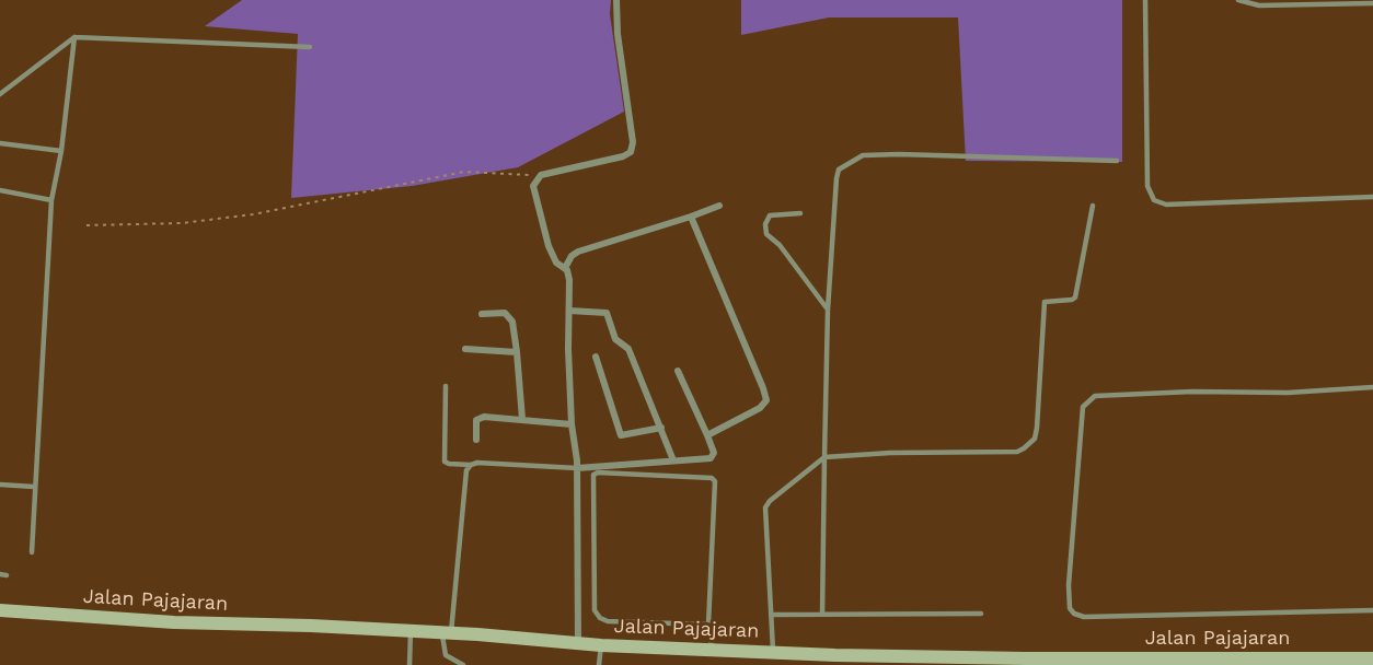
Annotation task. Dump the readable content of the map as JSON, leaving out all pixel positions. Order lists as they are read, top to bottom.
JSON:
{
  "streets": {
    "main road": ["Jalan Pajajaran"]
  }
}
